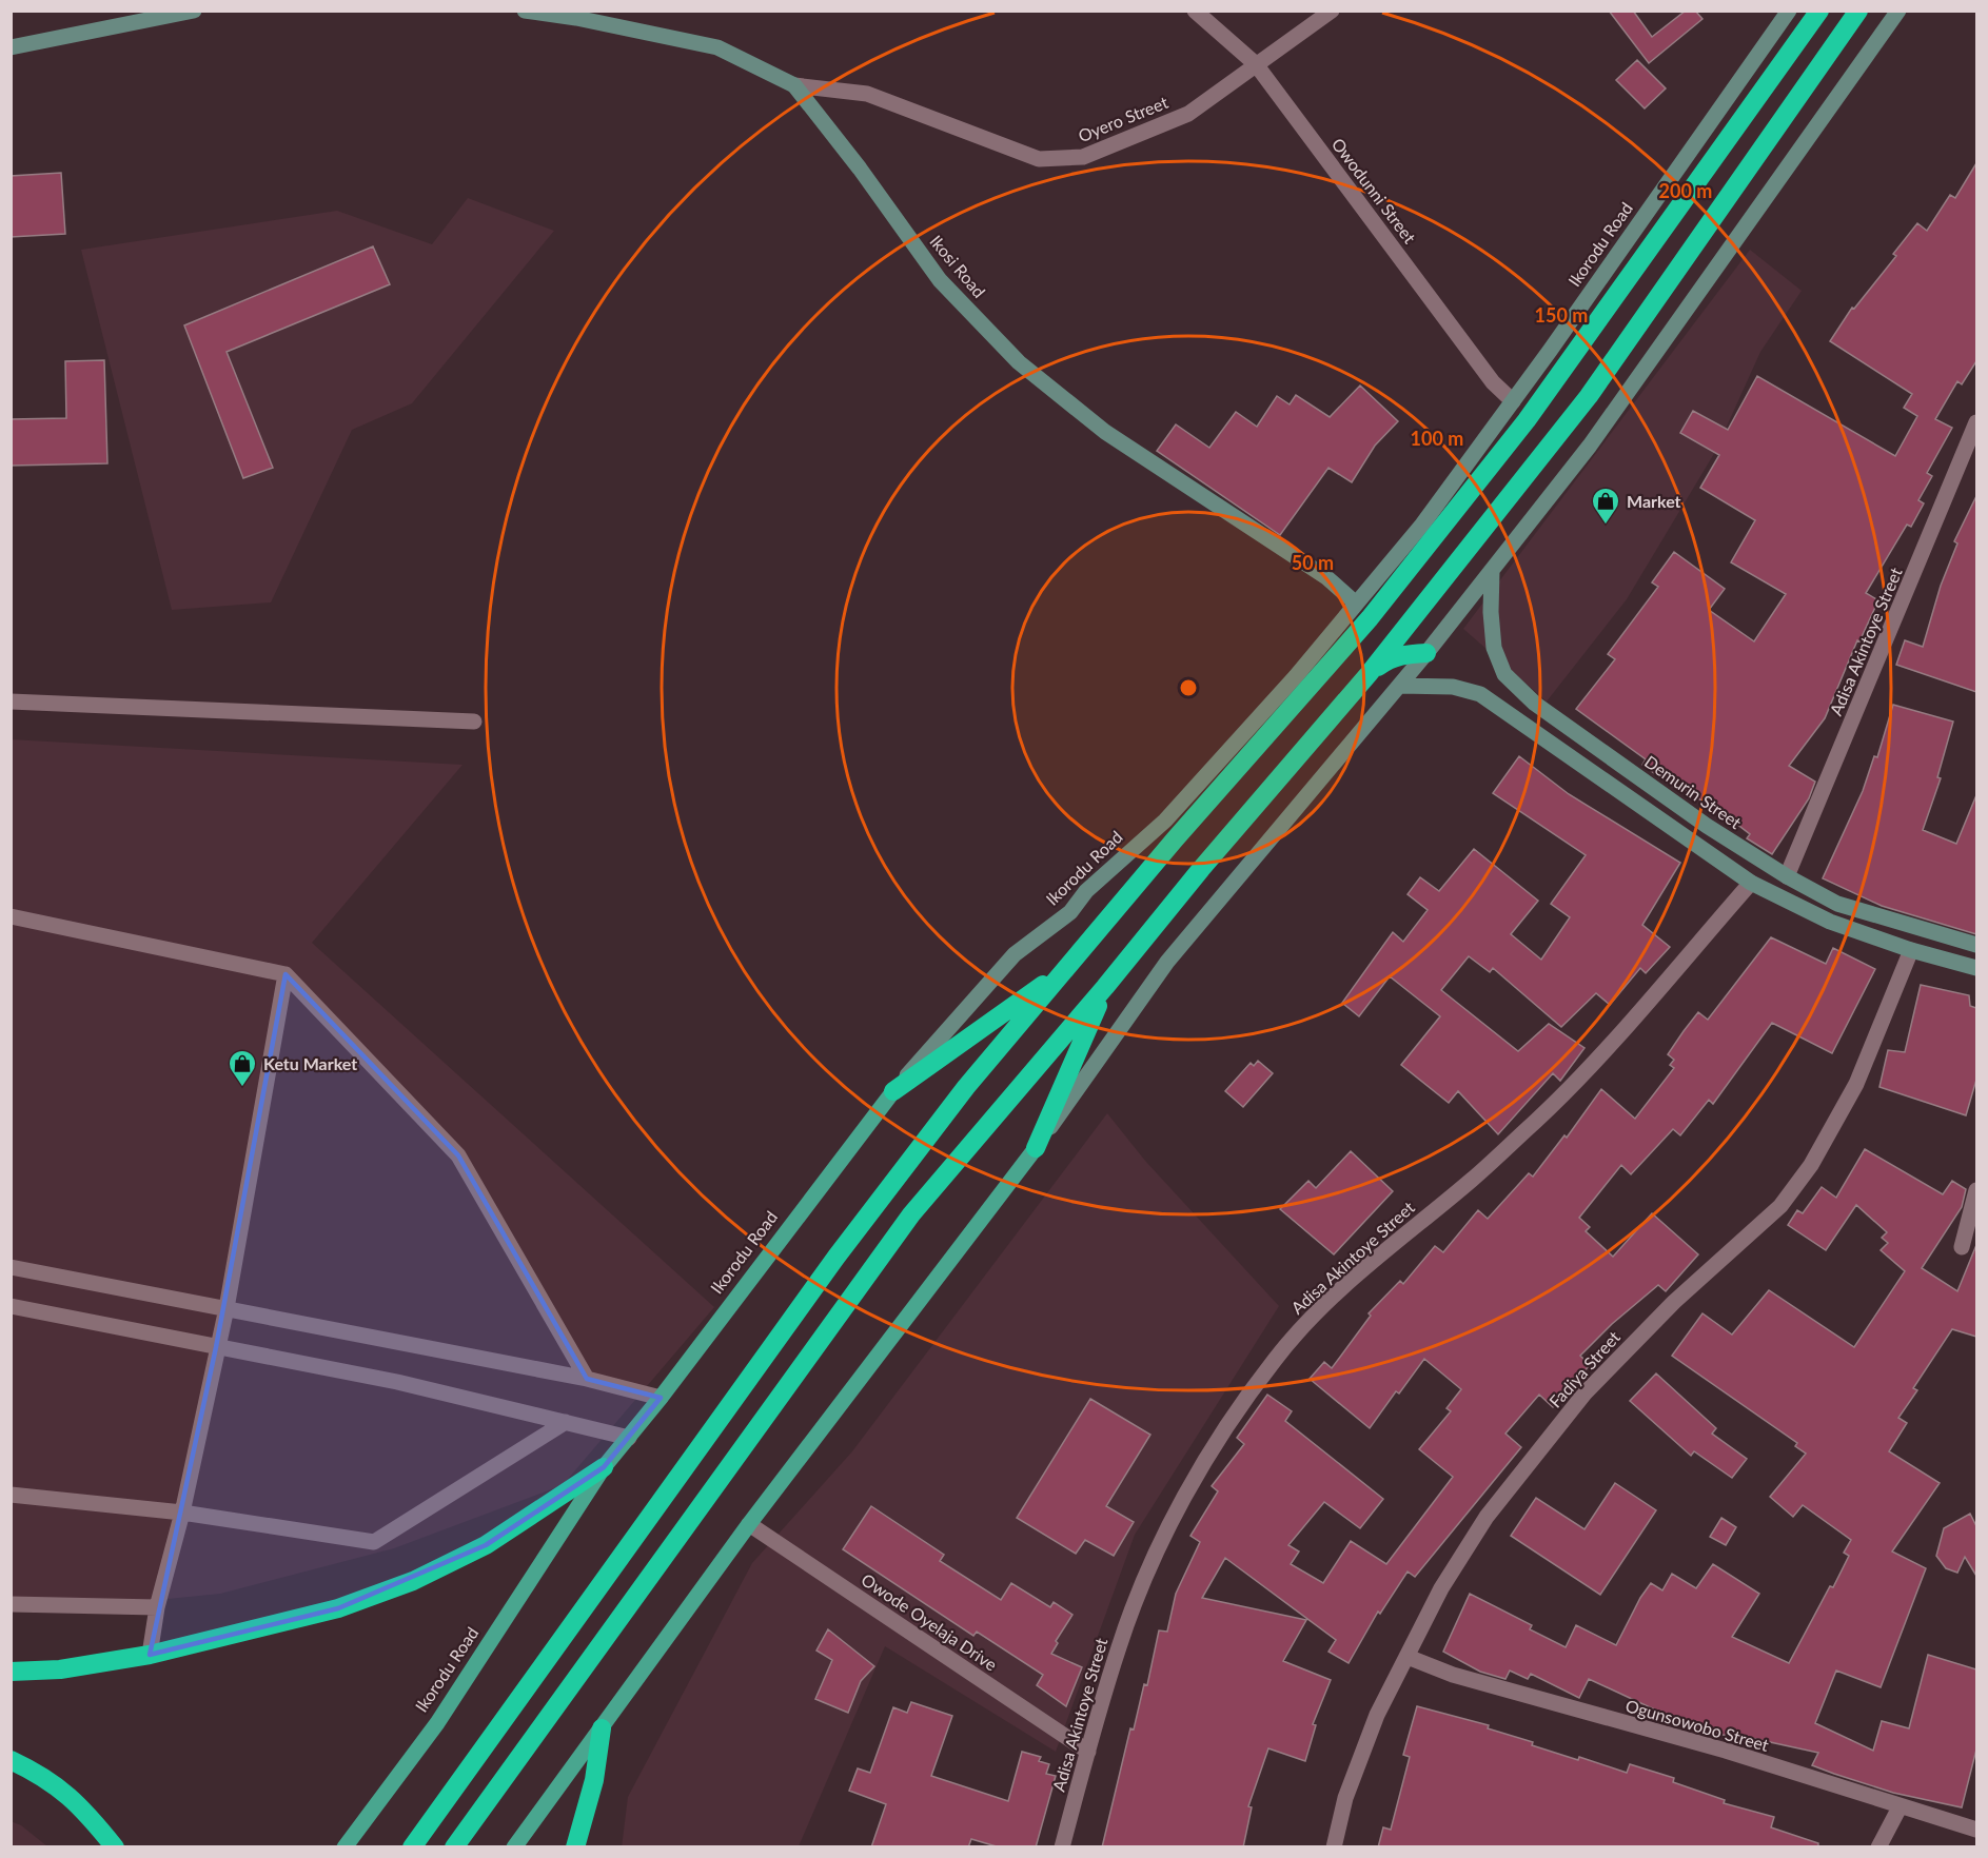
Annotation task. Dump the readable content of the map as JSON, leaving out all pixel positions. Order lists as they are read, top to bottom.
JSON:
{
  "streets": {
    "main road": ["Ikorodu Road"],
    "street": [
      "Oyero Street",
      "Owodunni Street",
      "Ikosi Road",
      "Adisa Akintoye Street",
      "Demurin Street",
      "Fadiya Street",
      "Owode Oyelaja Drive",
      "Ogunsowobo Street"
    ]
  },
  "crossings": [
    ["Oyero Street", "Owodunni Street"],
    ["Oyero Street", "Ikosi Road"],
    ["Owodunni Street", "Ikorodu Road"],
    ["Ikorodu Road", "Ikosi Road"],
    ["Adisa Akintoye Street", "Demurin Street"],
    ["Adisa Akintoye Street", "Owode Oyelaja Drive"],
    ["Fadiya Street", "Ogunsowobo Street"]
  ],
  "places": {
    "shop": ["Market", "Ketu Market"]
  },
  "rings": [
    "200 m",
    "150 m",
    "100 m",
    "50 m"
  ]
}
